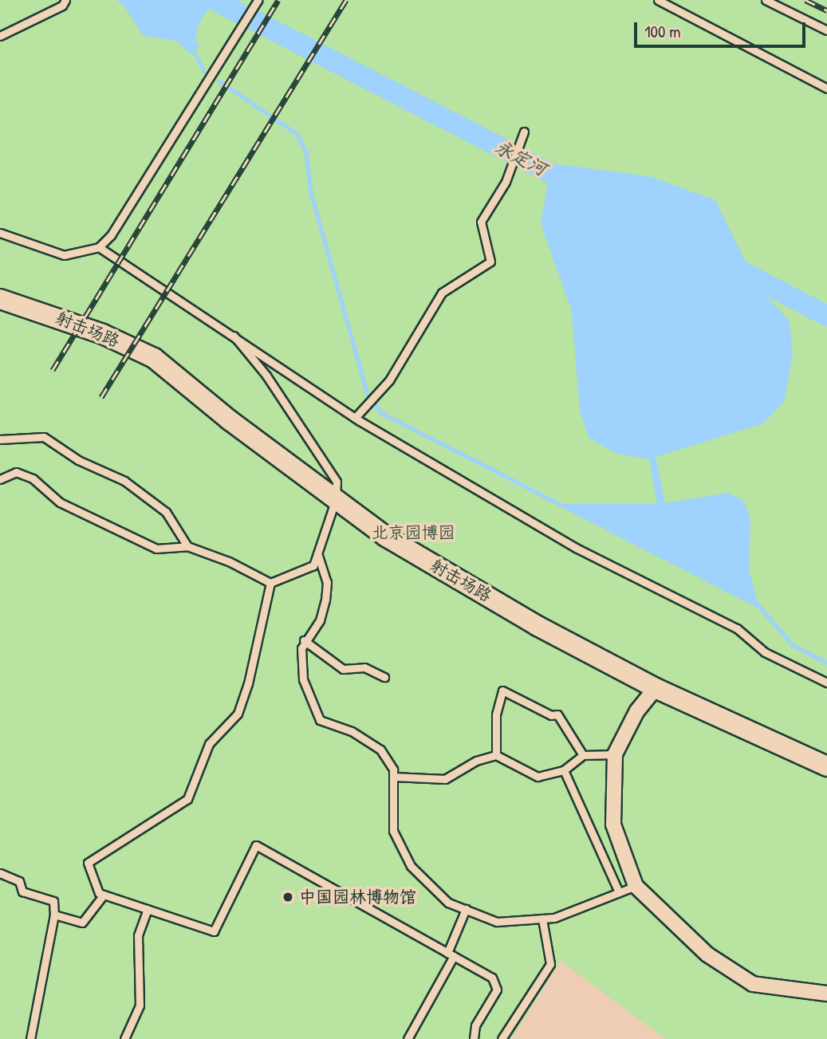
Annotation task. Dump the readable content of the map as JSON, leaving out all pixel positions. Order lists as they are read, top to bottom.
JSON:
{
  "streets": {
    "street": ["射击场路"]
  },
  "water": ["永定河"],
  "parks": ["北京园博园"],
  "places": ["中国园林博物馆"],
  "scale_bar": "100 m"
}
